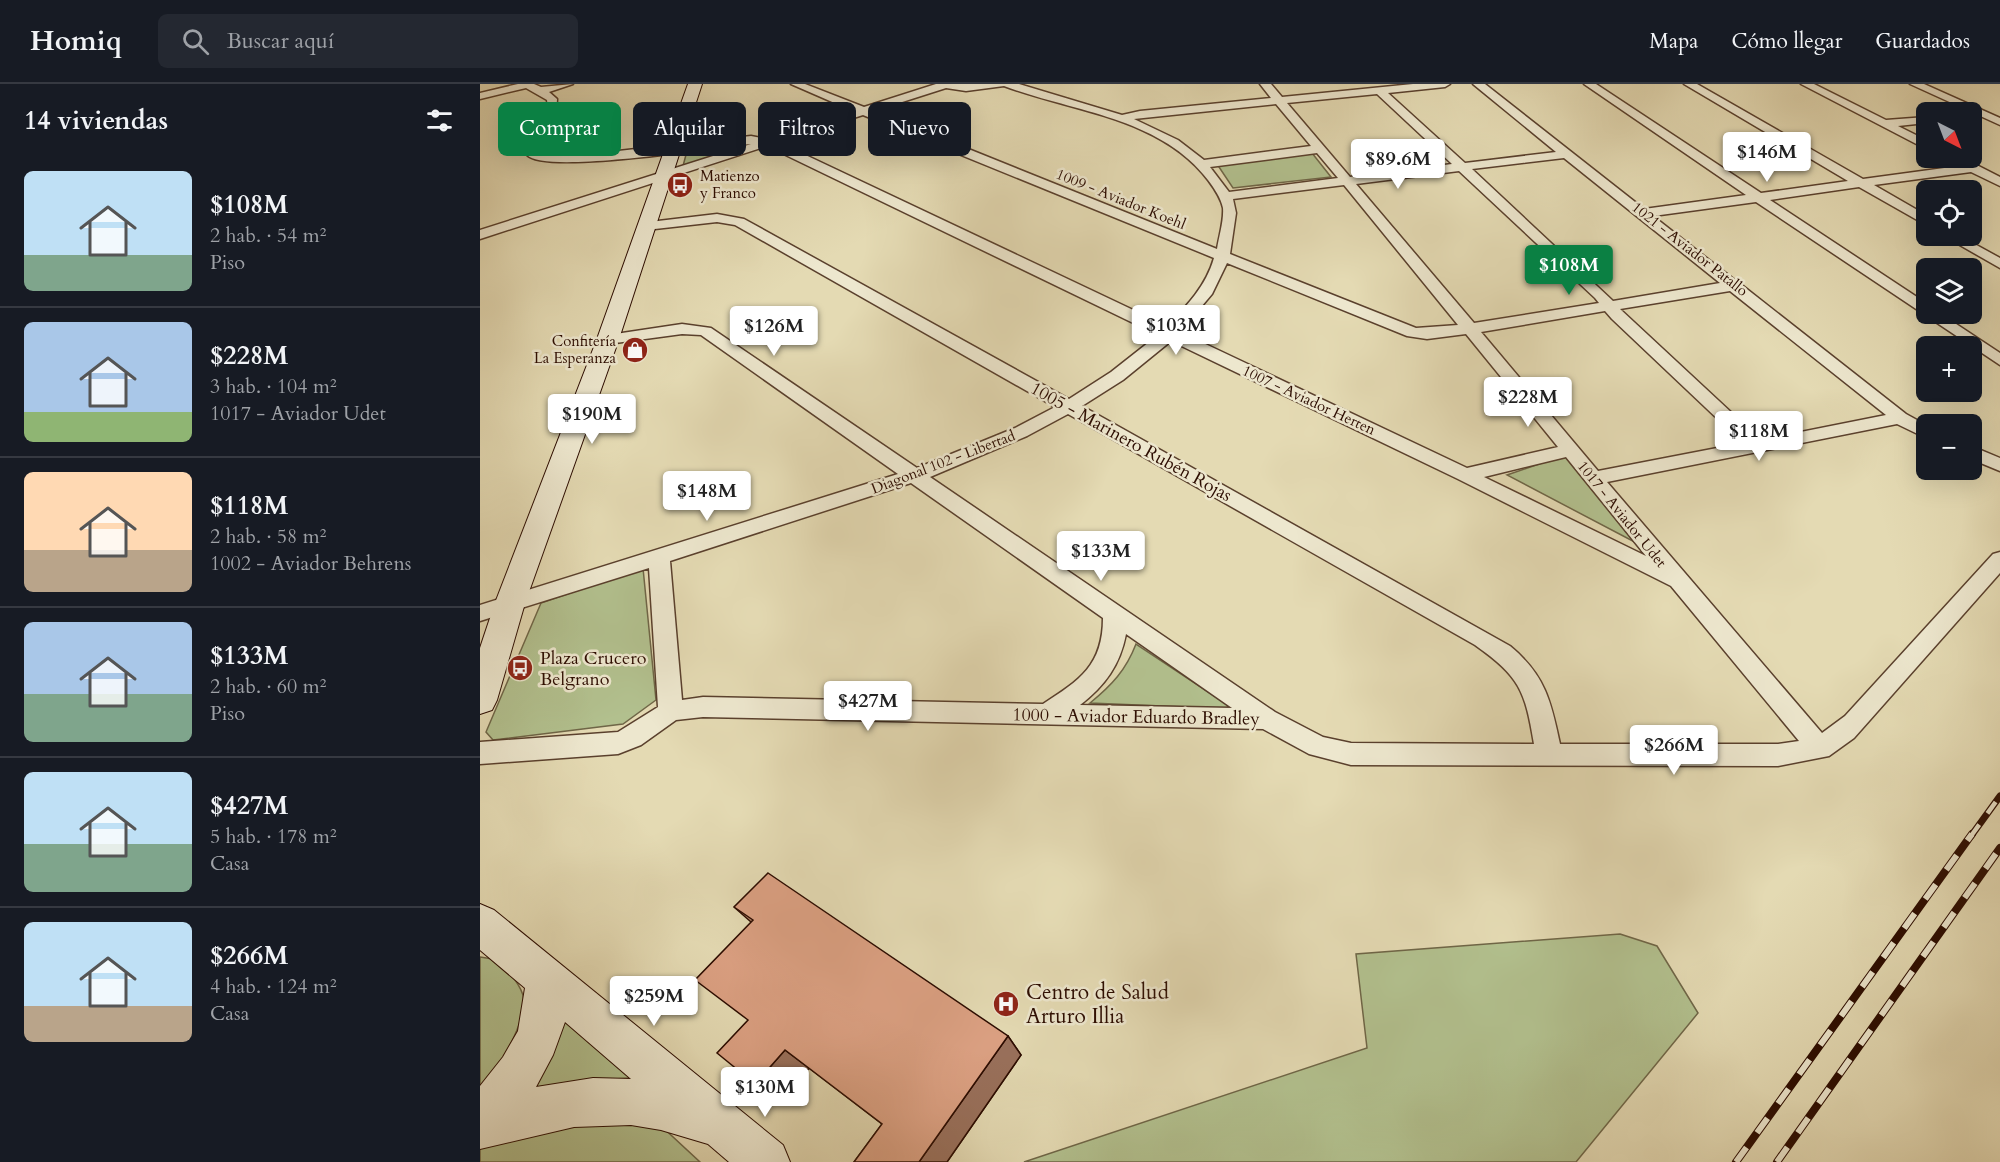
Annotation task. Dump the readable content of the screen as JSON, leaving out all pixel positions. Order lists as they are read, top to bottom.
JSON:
{
  "streets": {
    "street": [
      "1009 - Aviador Koehl",
      "1021 - Aviador Patallo",
      "1007 - Aviador Herten",
      "1005 - Marinero Rubén Rojas",
      "Diagonal 102 - Libertad",
      "1017 - Aviador Udet",
      "1000 - Aviador Eduardo Bradley"
    ]
  },
  "crossings": [
    ["1009 - Aviador Koehl", "1021 - Aviador Patallo"],
    ["1009 - Aviador Koehl", "Diagonal 102 - Libertad"],
    ["1009 - Aviador Koehl", "1017 - Aviador Udet"],
    ["1007 - Aviador Herten", "Diagonal 102 - Libertad"],
    ["1007 - Aviador Herten", "1017 - Aviador Udet"],
    ["1005 - Marinero Rubén Rojas", "Diagonal 102 - Libertad"],
    ["1005 - Marinero Rubén Rojas", "1000 - Aviador Eduardo Bradley"],
    ["1017 - Aviador Udet", "1000 - Aviador Eduardo Bradley"]
  ],
  "places": {
    "bus stop": ["Matienzo y Franco", "Plaza Crucero Belgrano"],
    "shop": ["Confitería La Esperanza"],
    "hospital": ["Centro de Salud Arturo Illia"]
  },
  "north": "bottom right",
  "page": {
    "header": "Homiq",
    "search": "Buscar aquí",
    "nav": ["Mapa", "Cómo llegar", "Guardados"],
    "heading": "14 viviendas",
    "map_buttons": ["+", "−"],
    "chip": [
      "Comprar",
      "Alquilar",
      "Filtros",
      "Nuevo"
    ],
    "price": [
      "$146M",
      "$89.6M",
      "$108M",
      "$103M",
      "$126M",
      "$228M",
      "$190M",
      "$118M",
      "$148M",
      "$133M",
      "$427M",
      "$266M",
      "$259M",
      "$130M"
    ],
    "list": [
      {
        "name": "$108M",
        "note": "2 hab. · 54 m² · Piso"
      },
      {
        "name": "$228M",
        "note": "3 hab. · 104 m² · 1017 - Aviador Udet"
      },
      {
        "name": "$118M",
        "note": "2 hab. · 58 m² · 1002 - Aviador Behrens"
      },
      {
        "name": "$133M",
        "note": "2 hab. · 60 m² · Piso"
      },
      {
        "name": "$427M",
        "note": "5 hab. · 178 m² · Casa"
      },
      {
        "name": "$266M",
        "note": "4 hab. · 124 m² · Casa"
      }
    ]
  }
}
